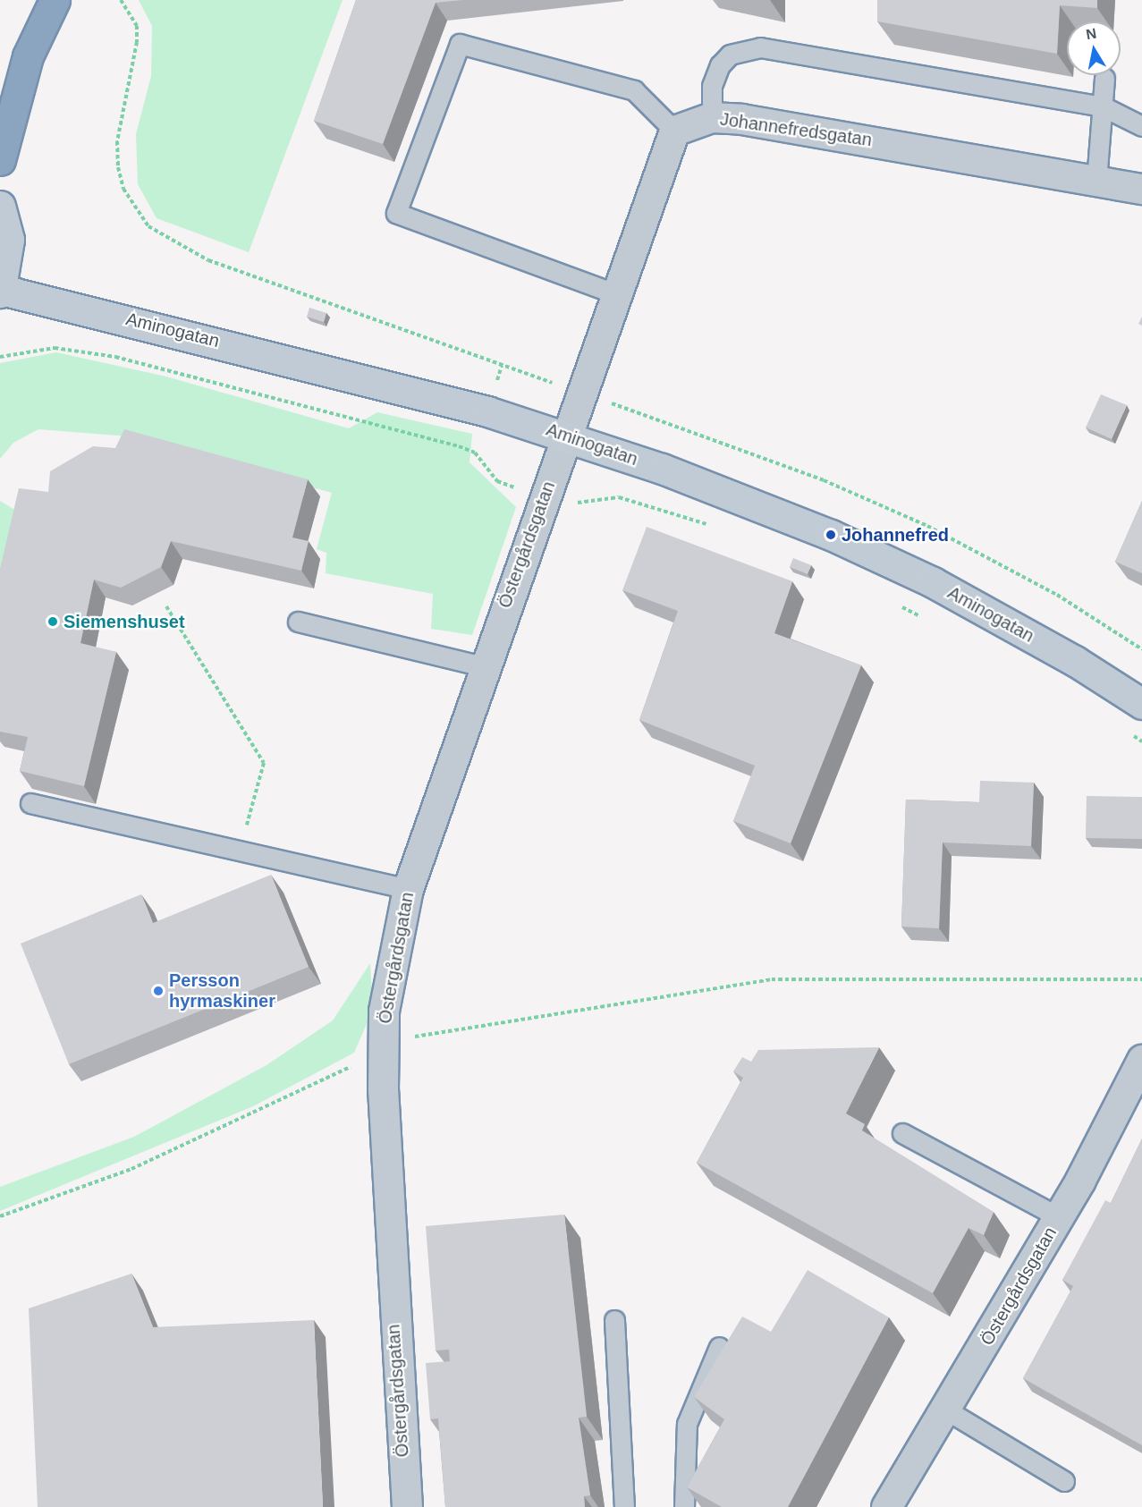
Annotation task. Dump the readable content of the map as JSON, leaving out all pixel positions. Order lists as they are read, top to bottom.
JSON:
{
  "streets": {
    "street": ["Johannefredsgatan", "Aminogatan", "Östergårdsgatan"]
  },
  "crossings": [
    ["Aminogatan", "Östergårdsgatan"]
  ],
  "places": ["Johannefred", "Siemenshuset", "Persson hyrmaskiner"],
  "north": "top"
}
